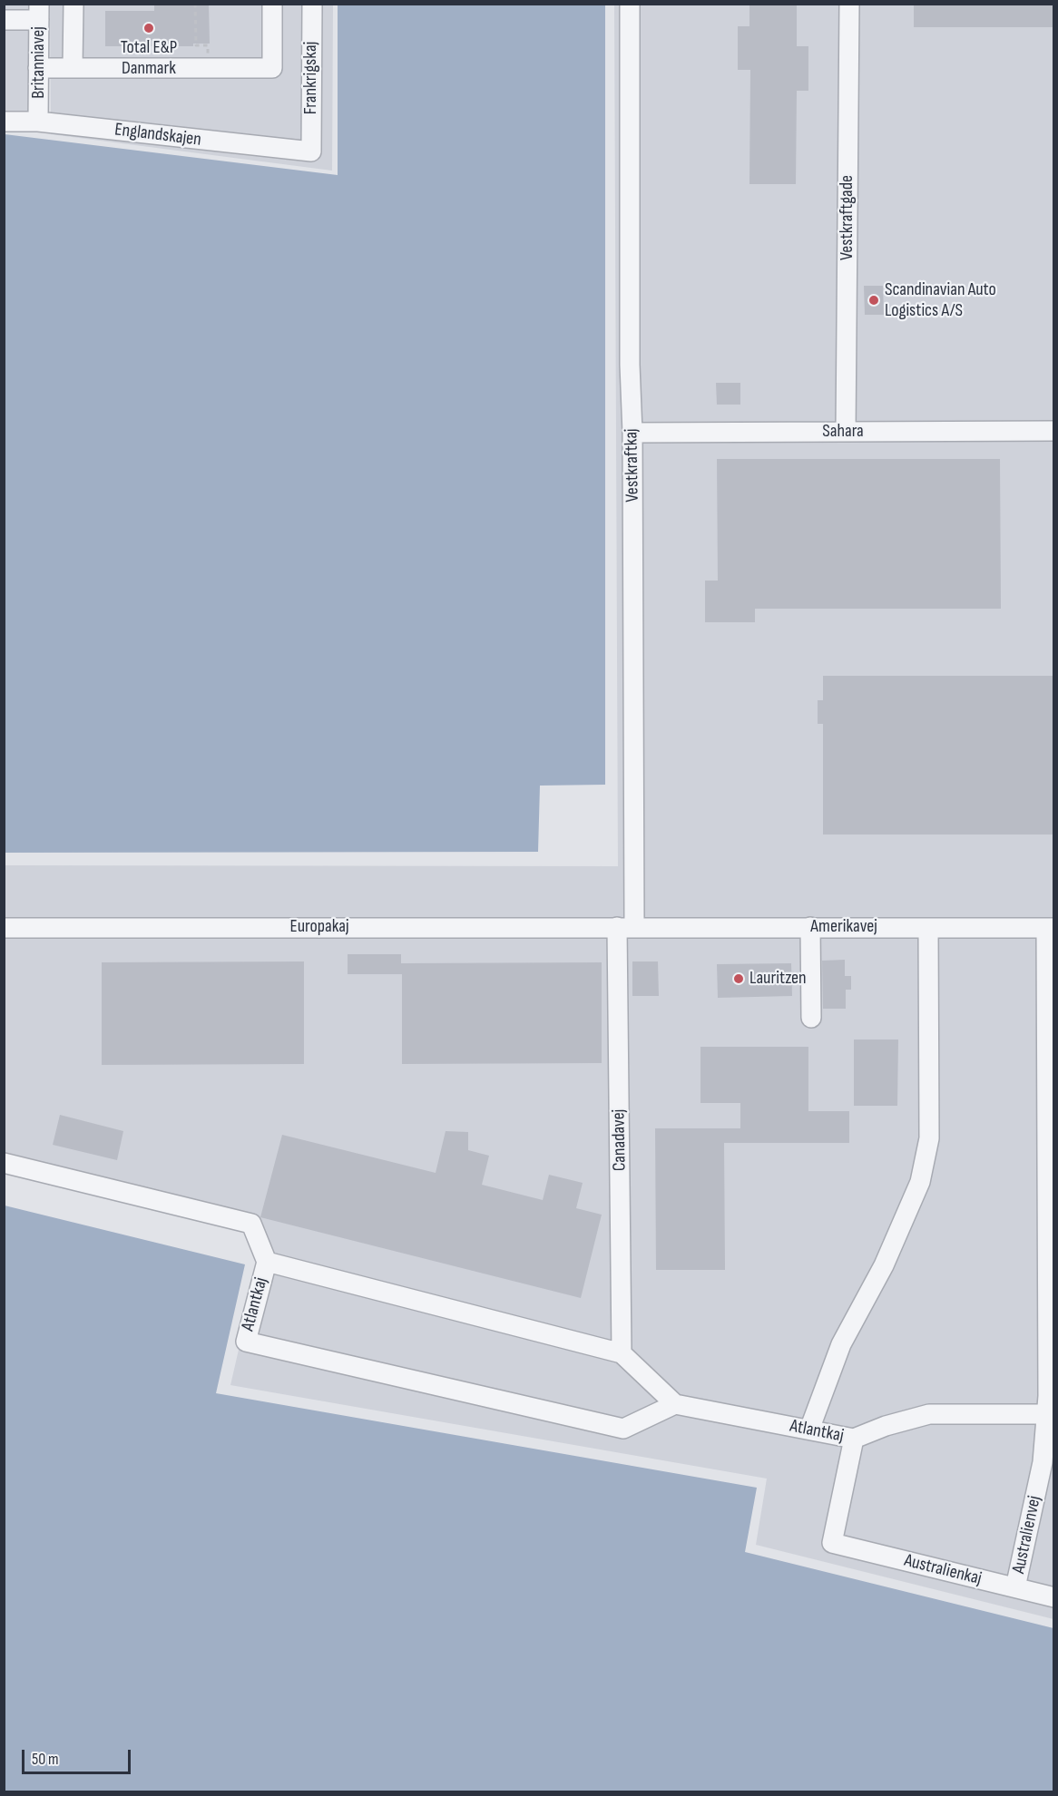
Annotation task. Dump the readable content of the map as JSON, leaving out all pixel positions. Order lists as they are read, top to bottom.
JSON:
{
  "streets": {
    "street": [
      "Britanniavej",
      "Frankrigskaj",
      "Englandskajen",
      "Vestkraftgade",
      "Sahara",
      "Vestkraftkaj",
      "Europakaj",
      "Amerikavej",
      "Canadavej",
      "Atlantkaj",
      "Australienvej",
      "Australienkaj"
    ]
  },
  "crossings": [
    ["Britanniavej", "Englandskajen"],
    ["Frankrigskaj", "Englandskajen"],
    ["Vestkraftgade", "Sahara"],
    ["Sahara", "Vestkraftkaj"],
    ["Vestkraftkaj", "Europakaj"],
    ["Vestkraftkaj", "Amerikavej"],
    ["Vestkraftkaj", "Canadavej"],
    ["Europakaj", "Amerikavej"],
    ["Europakaj", "Canadavej"],
    ["Amerikavej", "Canadavej"],
    ["Amerikavej", "Australienvej"],
    ["Canadavej", "Atlantkaj"],
    ["Atlantkaj", "Australienkaj"],
    ["Australienvej", "Australienkaj"]
  ],
  "places": ["Total E&P Danmark", "Scandinavian Auto Logistics A/S", "Lauritzen"],
  "scale_bar": "50 m"
}
